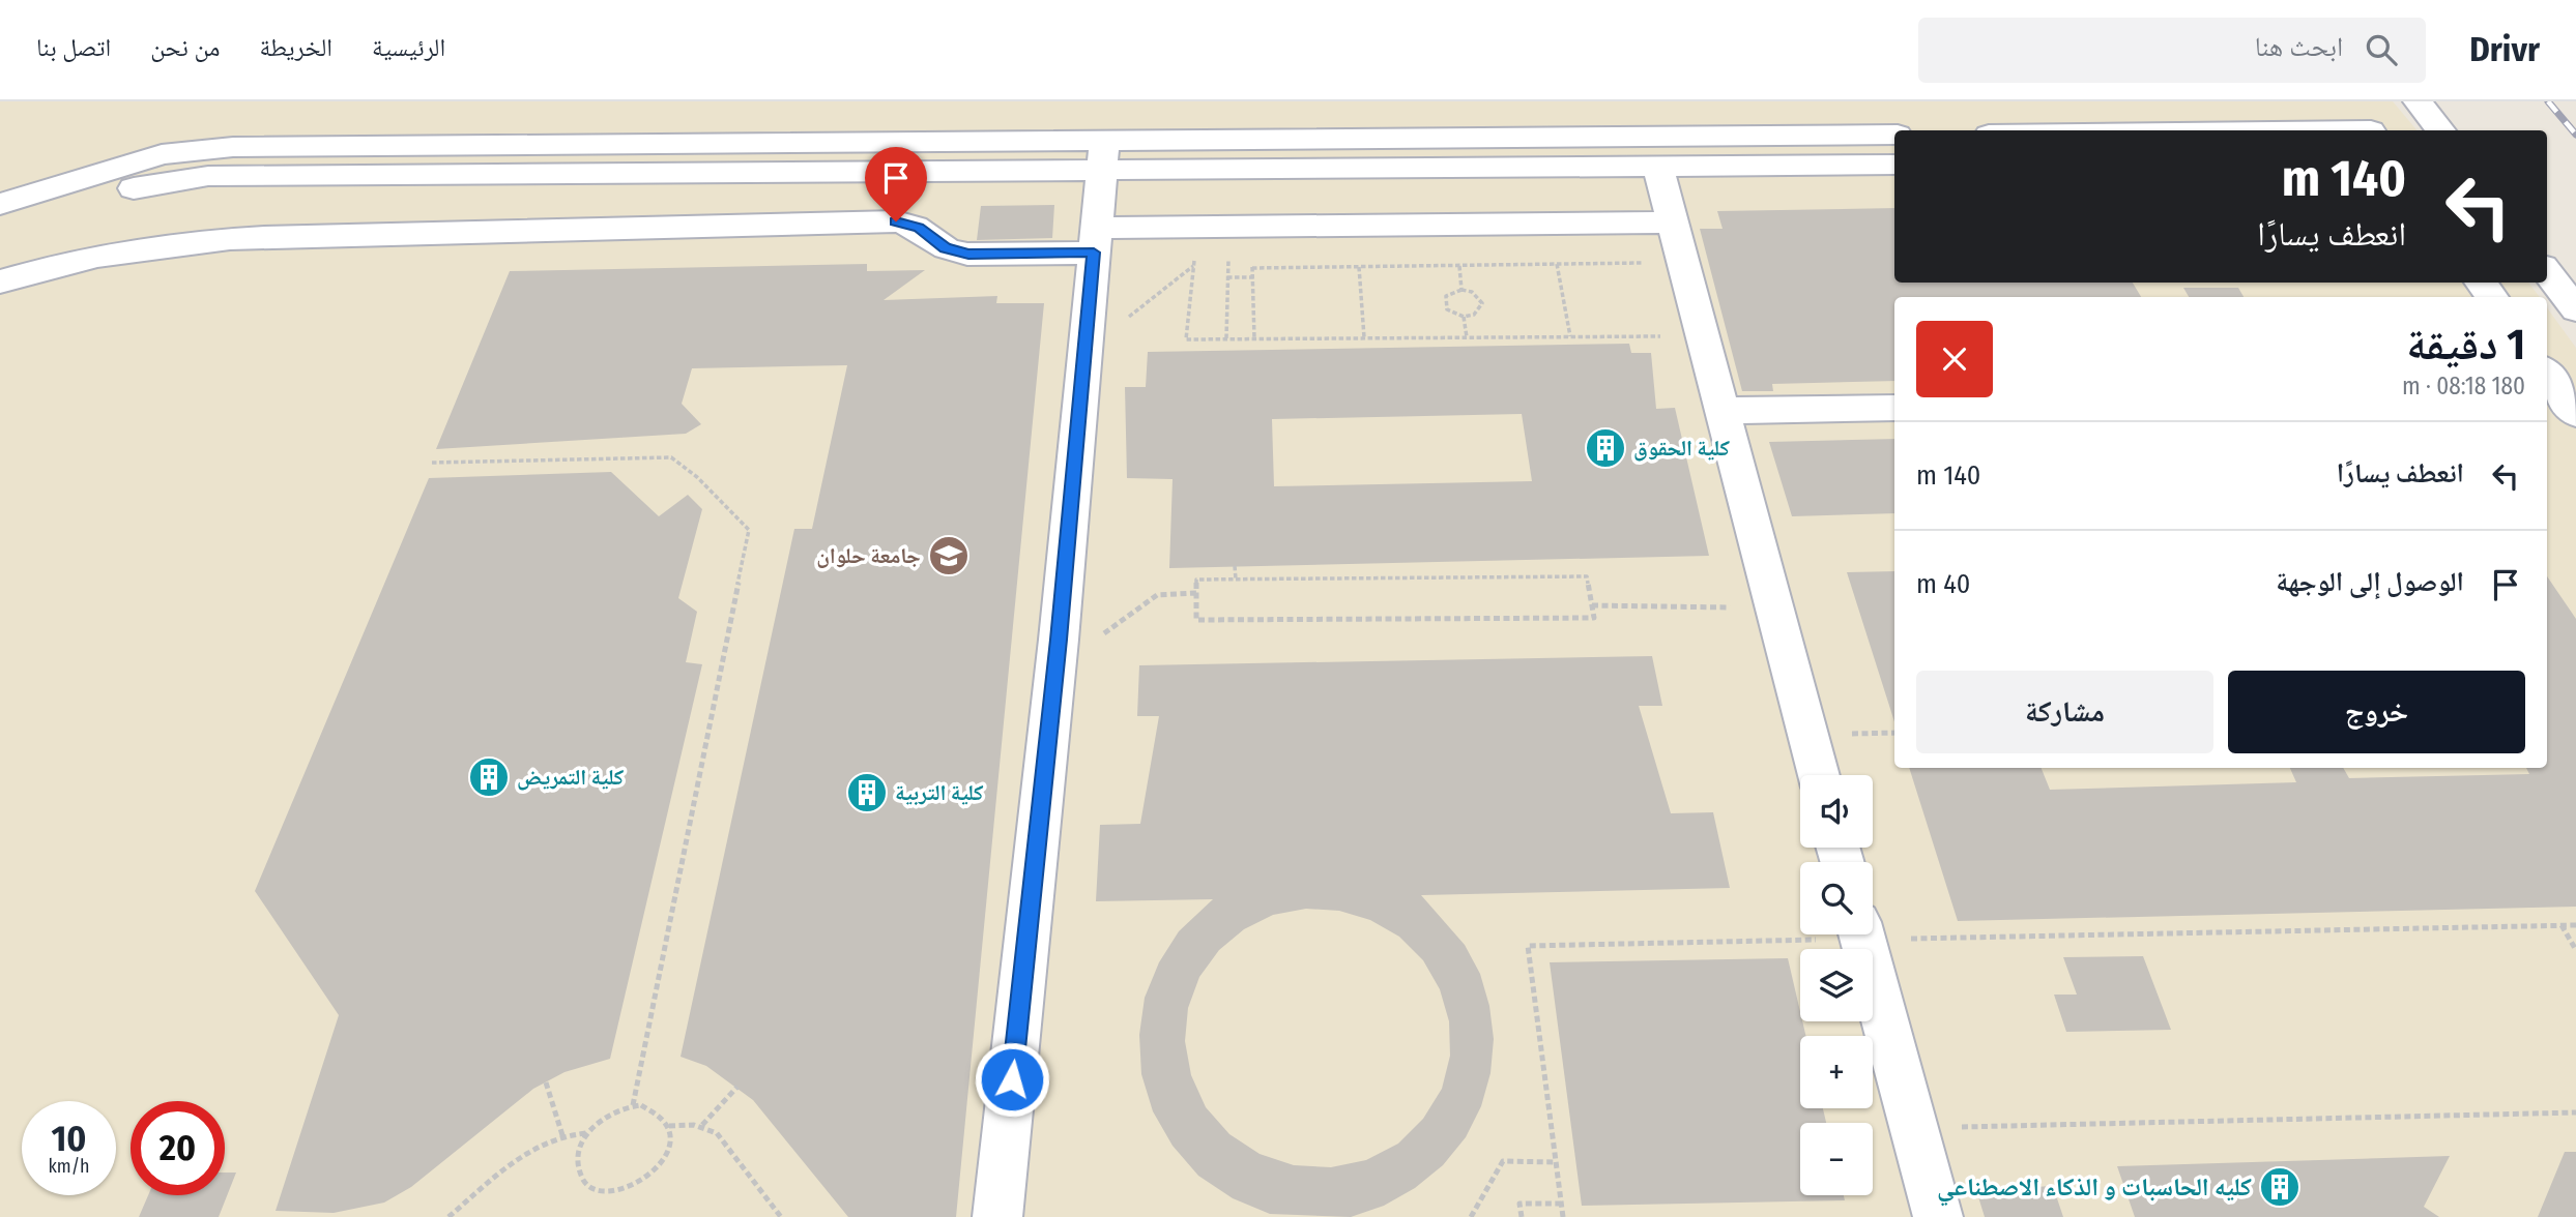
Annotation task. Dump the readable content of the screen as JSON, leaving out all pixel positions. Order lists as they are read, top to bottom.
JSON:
{
  "places": {
    "building": [
      "كلية الحقوق",
      "كلية التمريض",
      "كلية التربية",
      "كليه الحاسبات و الذكاء الاصطناعي"
    ],
    "school or university": ["جامعة حلوان"]
  },
  "page": {
    "header": "Drivr",
    "search": "ابحث هنا",
    "nav": [
      "الرئيسية",
      "الخريطة",
      "من نحن",
      "اتصل بنا"
    ],
    "turn": ["140 m", "انعطف يسارًا"],
    "heading": ["1 دقيقة", "180 m · 08:18"],
    "list": [
      {
        "name": "انعطف يسارًا",
        "value": "140 m"
      },
      {
        "name": "الوصول إلى الوجهة",
        "value": "40 m"
      }
    ],
    "buttons": ["خروج", "مشاركة"],
    "map_buttons": ["+", "−"],
    "speed": "10 km/h",
    "limit": "20"
  }
}
